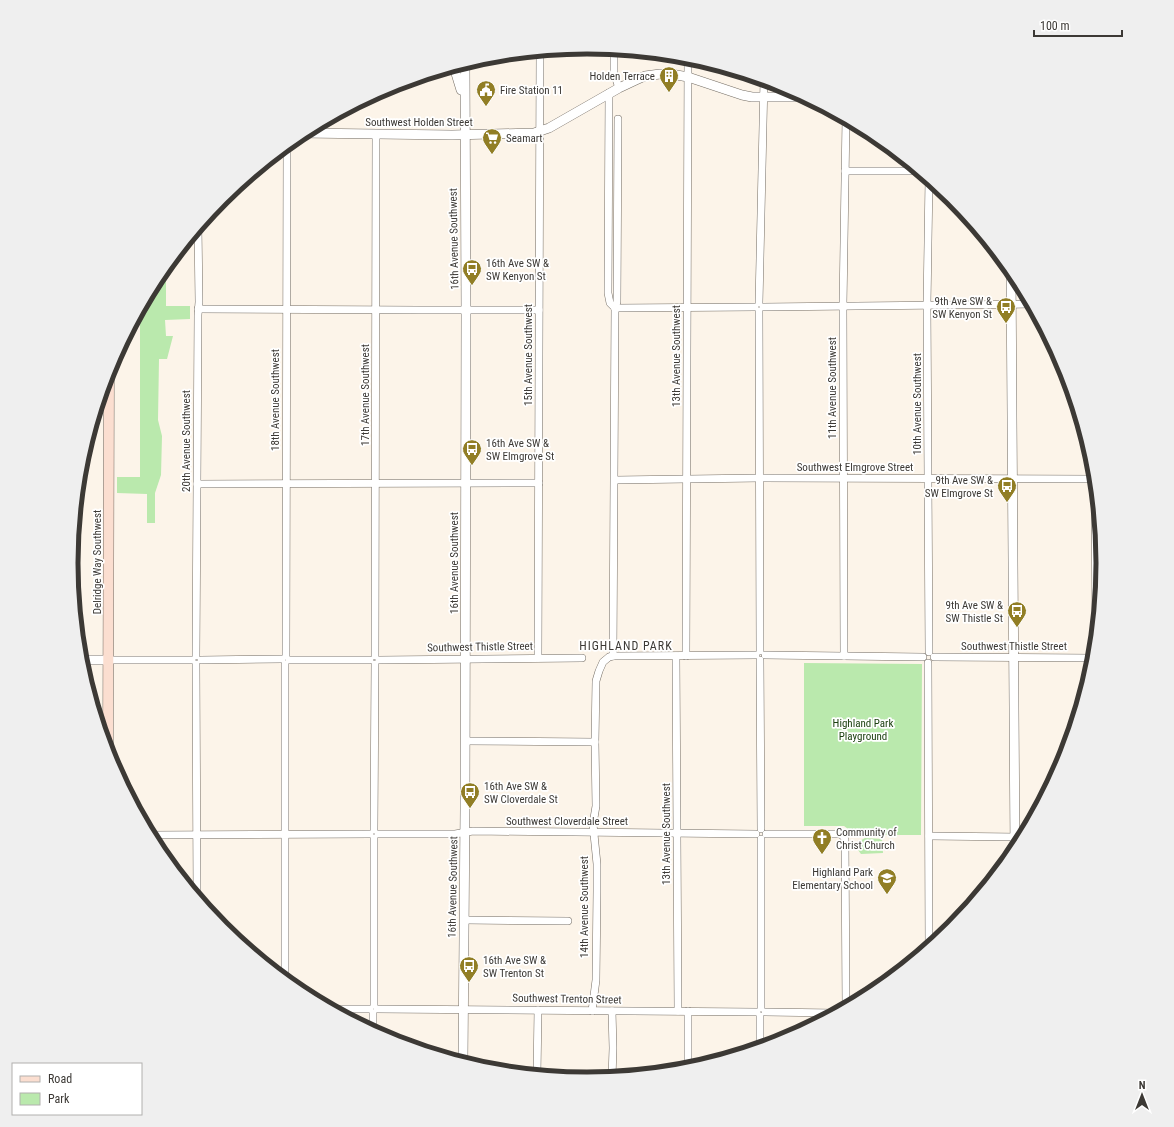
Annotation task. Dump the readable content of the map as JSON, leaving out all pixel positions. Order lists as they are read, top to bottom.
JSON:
{
  "streets": {
    "main road": ["Delridge Way Southwest"],
    "street": [
      "Southwest Holden Street",
      "16th Avenue Southwest",
      "15th Avenue Southwest",
      "13th Avenue Southwest",
      "11th Avenue Southwest",
      "17th Avenue Southwest",
      "18th Avenue Southwest",
      "10th Avenue Southwest",
      "20th Avenue Southwest",
      "Southwest Elmgrove Street",
      "Southwest Thistle Street",
      "Southwest Cloverdale Street",
      "14th Avenue Southwest",
      "Southwest Trenton Street"
    ]
  },
  "crossings": [
    ["Southwest Holden Street", "16th Avenue Southwest"],
    ["Southwest Holden Street", "15th Avenue Southwest"],
    ["Southwest Holden Street", "13th Avenue Southwest"],
    ["Southwest Holden Street", "17th Avenue Southwest"],
    ["16th Avenue Southwest", "Southwest Thistle Street"],
    ["16th Avenue Southwest", "Southwest Cloverdale Street"],
    ["16th Avenue Southwest", "Southwest Trenton Street"],
    ["15th Avenue Southwest", "Southwest Thistle Street"],
    ["13th Avenue Southwest", "Southwest Elmgrove Street"],
    ["13th Avenue Southwest", "Southwest Thistle Street"],
    ["13th Avenue Southwest", "Southwest Cloverdale Street"],
    ["13th Avenue Southwest", "Southwest Trenton Street"],
    ["11th Avenue Southwest", "Southwest Elmgrove Street"],
    ["11th Avenue Southwest", "Southwest Thistle Street"],
    ["17th Avenue Southwest", "Southwest Thistle Street"],
    ["17th Avenue Southwest", "Southwest Cloverdale Street"],
    ["17th Avenue Southwest", "Southwest Trenton Street"],
    ["18th Avenue Southwest", "Southwest Thistle Street"],
    ["18th Avenue Southwest", "Southwest Cloverdale Street"],
    ["10th Avenue Southwest", "Southwest Elmgrove Street"],
    ["10th Avenue Southwest", "Southwest Thistle Street"],
    ["20th Avenue Southwest", "Southwest Thistle Street"],
    ["20th Avenue Southwest", "Southwest Cloverdale Street"],
    ["Delridge Way Southwest", "Southwest Thistle Street"],
    ["Southwest Thistle Street", "14th Avenue Southwest"],
    ["Southwest Cloverdale Street", "14th Avenue Southwest"],
    ["14th Avenue Southwest", "Southwest Trenton Street"]
  ],
  "districts": ["HIGHLAND PARK"],
  "parks": ["Highland Park Playground"],
  "places": {
    "building": ["Holden Terrace"],
    "public building": ["Fire Station 11"],
    "supermarket": ["Seamart"],
    "bus stop": [
      "16th Ave SW & SW Kenyon St",
      "9th Ave SW & SW Kenyon St",
      "16th Ave SW & SW Elmgrove St",
      "9th Ave SW & SW Elmgrove St",
      "9th Ave SW & SW Thistle St",
      "16th Ave SW & SW Cloverdale St",
      "16th Ave SW & SW Trenton St"
    ],
    "church": ["Community of Christ Church"],
    "school or university": ["Highland Park Elementary School"]
  },
  "legend": ["Road", "Park"],
  "scale_bar": "100 m",
  "north": "top"
}
